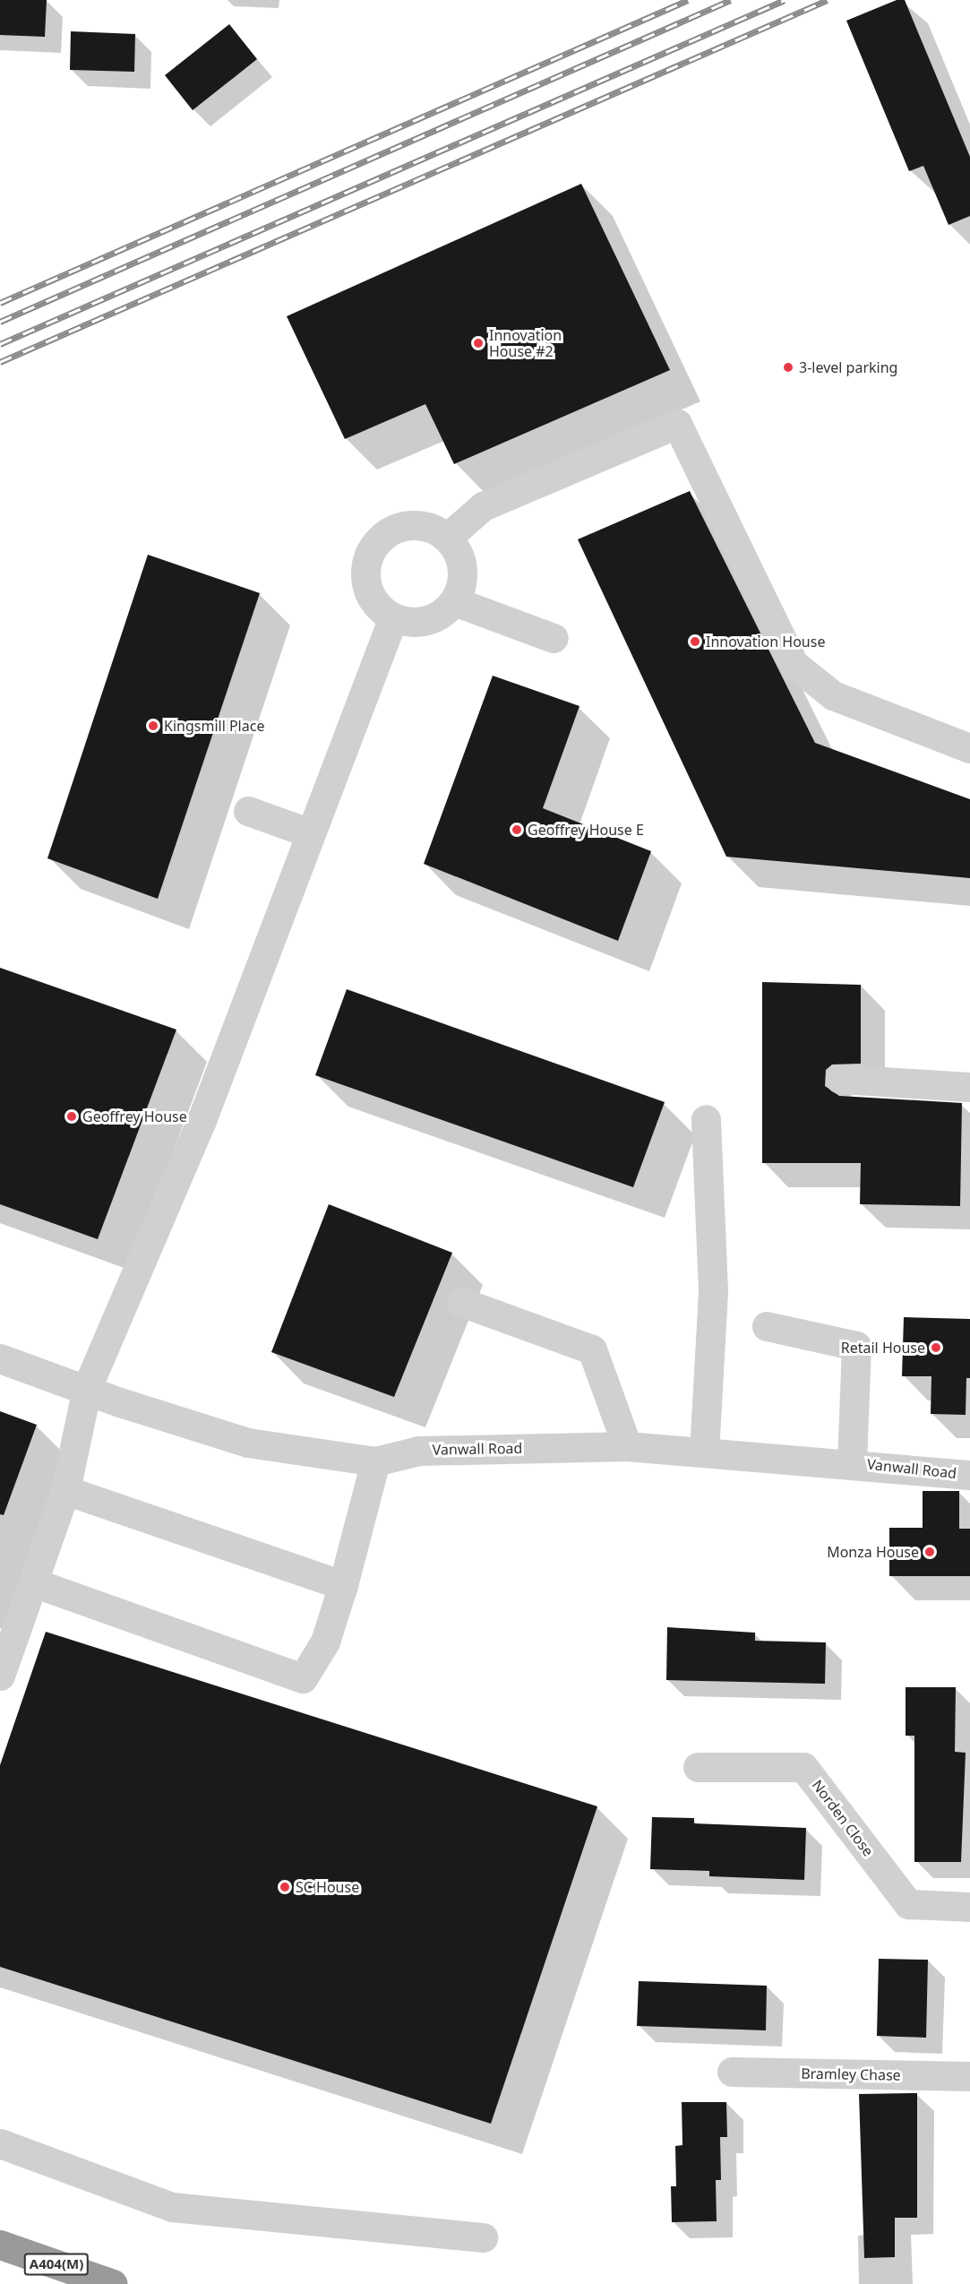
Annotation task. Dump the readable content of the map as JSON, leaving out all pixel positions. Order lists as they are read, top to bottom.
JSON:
{
  "streets": {
    "highway": ["A404(M)"],
    "street": ["Vanwall Road", "Norden Close", "Bramley Chase"]
  },
  "places": [
    "Innovation House #2",
    "3-level parking",
    "Innovation House",
    "Kingsmill Place",
    "Geoffrey House E",
    "Geoffrey House",
    "Retail House",
    "Monza House",
    "SC House"
  ]
}
